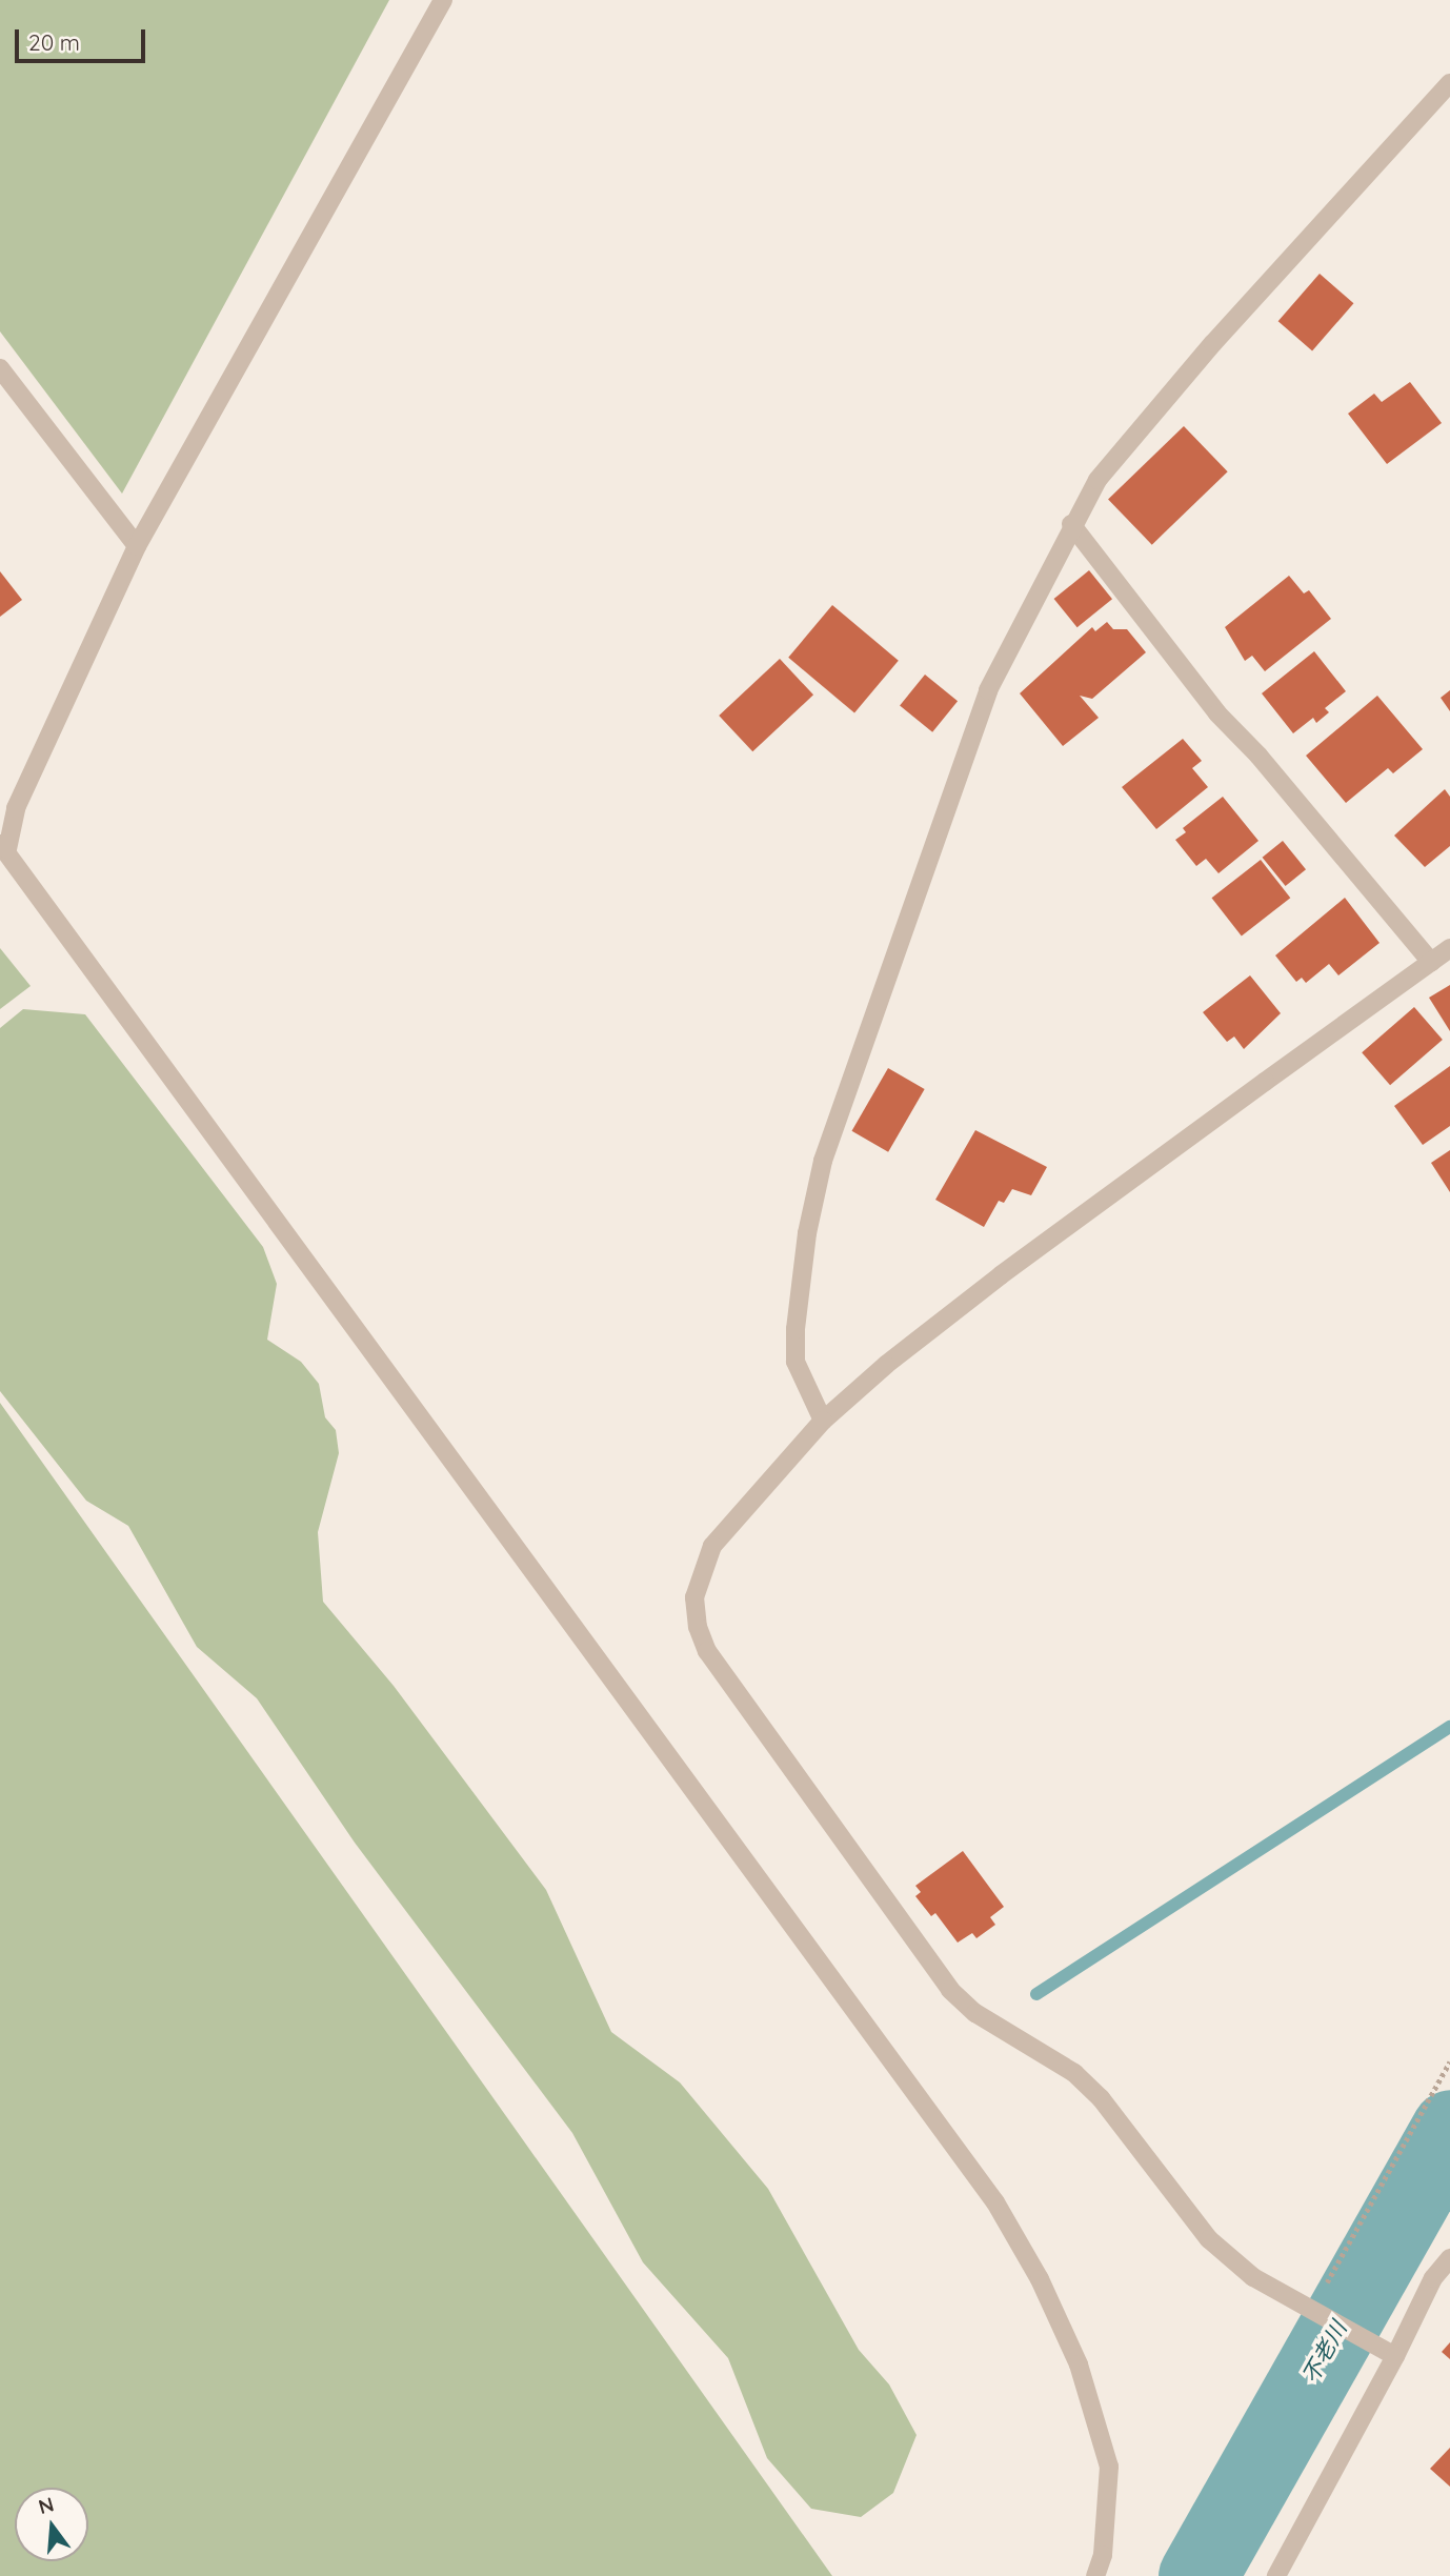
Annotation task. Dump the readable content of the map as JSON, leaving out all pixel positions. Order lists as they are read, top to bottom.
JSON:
{
  "water": ["不老川"],
  "scale_bar": "20 m",
  "north": "top"
}
